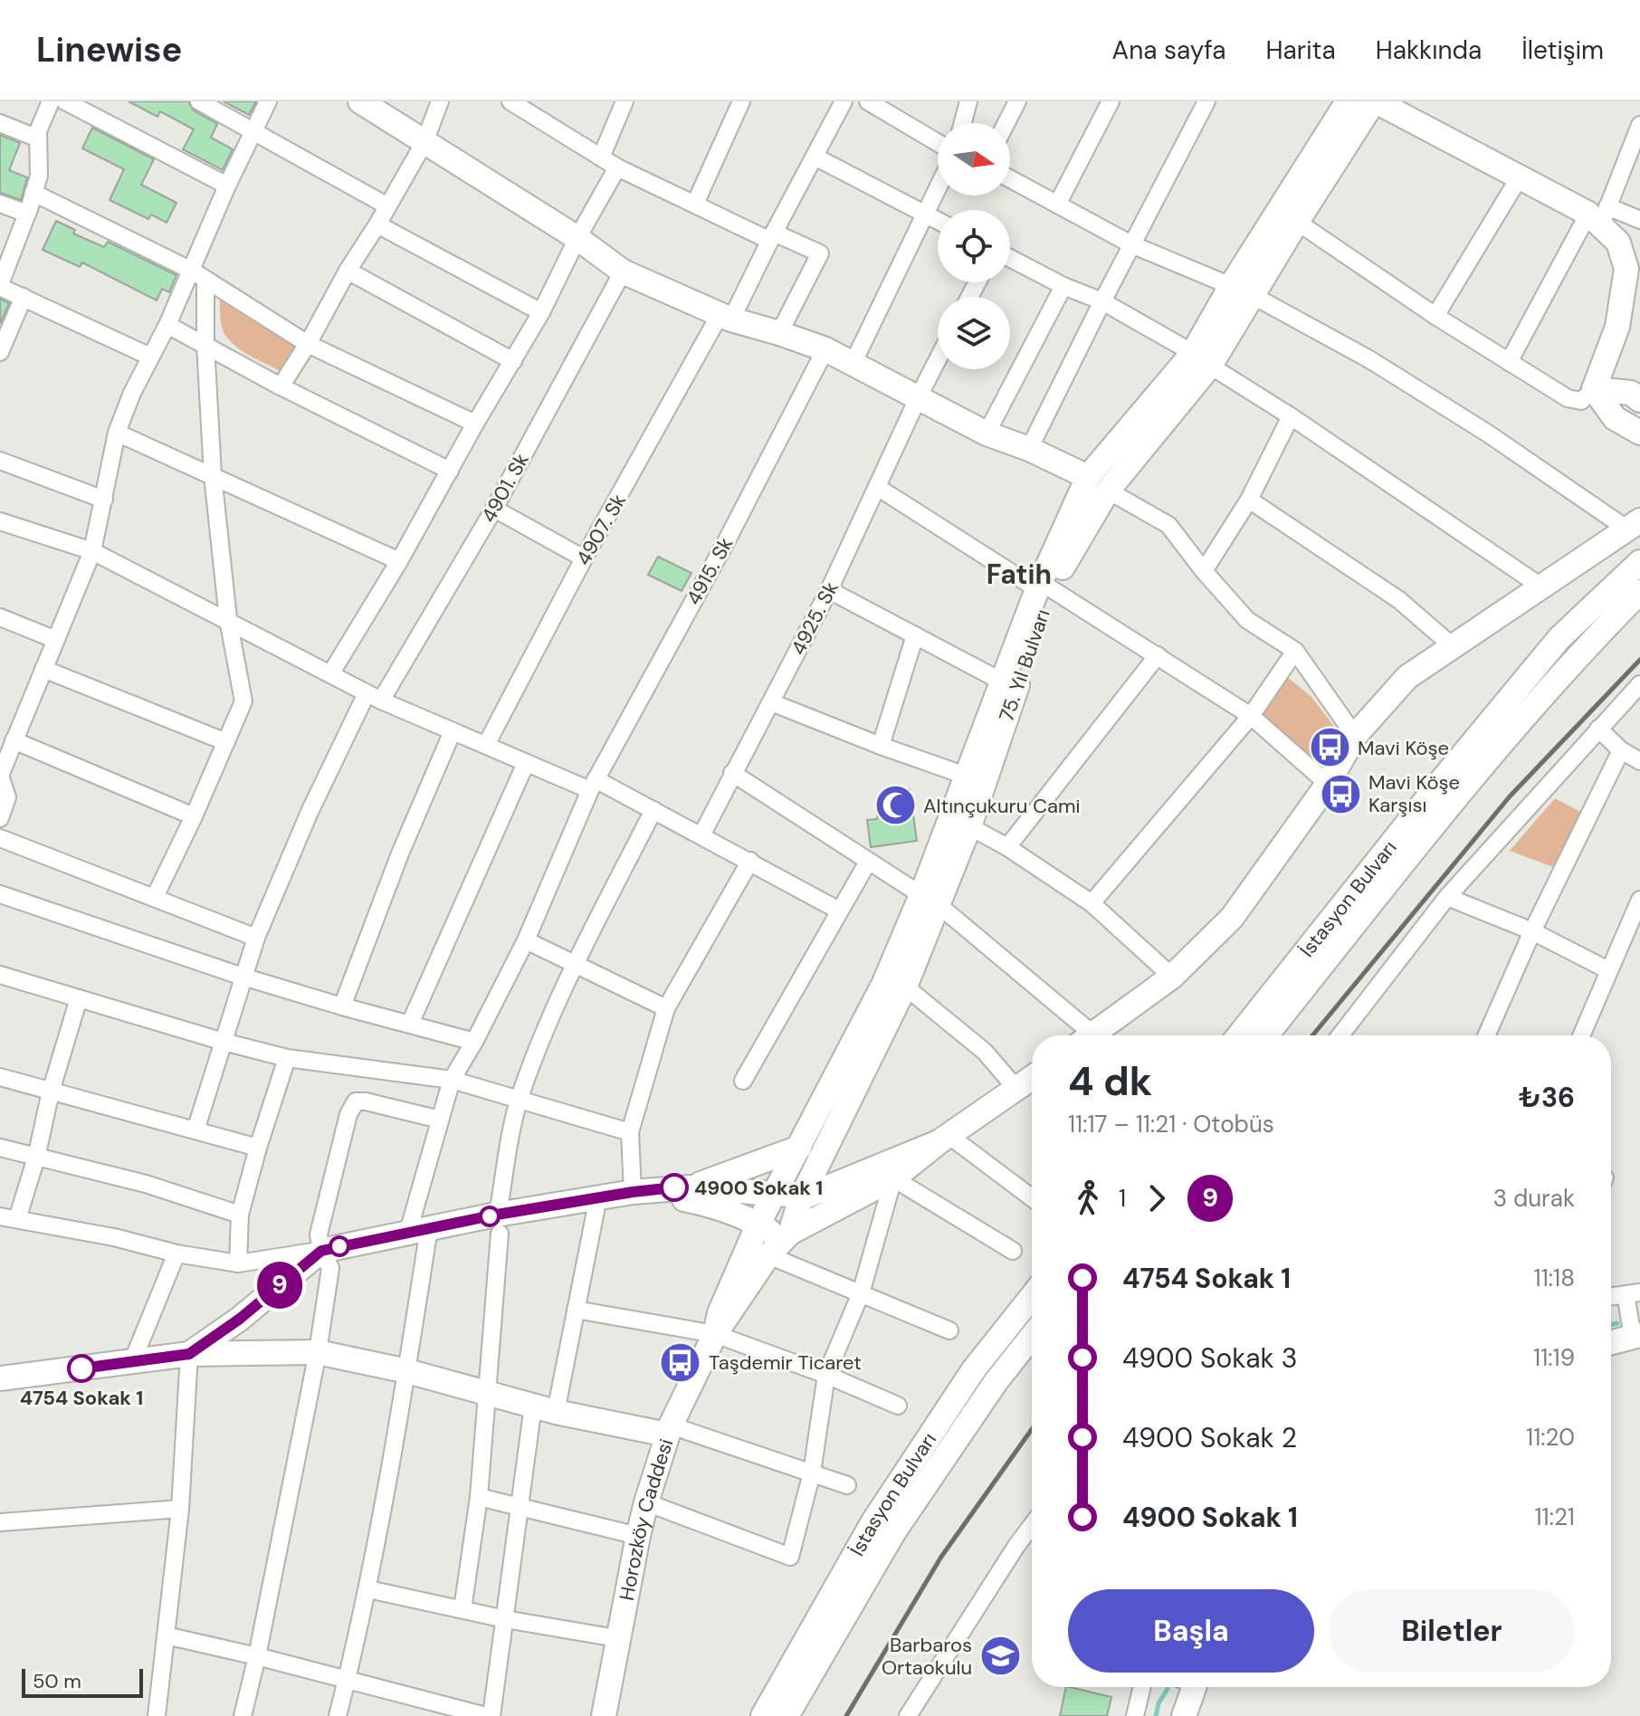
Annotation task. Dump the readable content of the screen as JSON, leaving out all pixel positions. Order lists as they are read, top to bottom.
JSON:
{
  "streets": {
    "street": [
      "4901. Sk",
      "4907. Sk",
      "4915. Sk",
      "4925. Sk",
      "75. Yıl Bulvarı",
      "İstasyon Bulvarı",
      "Horozköy Caddesi"
    ]
  },
  "districts": ["Fatih"],
  "places": {
    "bus stop": ["Mavi Köşe", "Mavi Köşe Karşısı", "Taşdemir Ticaret"],
    "mosque": ["Altınçukuru Cami"],
    "other": ["4900 Sokak 1", "4754 Sokak 1"],
    "school or university": ["Barbaros Ortaokulu"]
  },
  "lines": ["bus line 9"],
  "scale_bar": "50 m",
  "north": "right",
  "page": {
    "header": "Linewise",
    "nav": [
      "Ana sayfa",
      "Harita",
      "Hakkında",
      "İletişim"
    ],
    "on_map": "9",
    "heading": ["4 dk", "11:17 – 11:21 · Otobüs", "₺36"],
    "legs": ["1", "9", "3 durak"],
    "list": [
      {
        "name": "4754 Sokak 1",
        "value": "11:18"
      },
      {
        "name": "4900 Sokak 3",
        "value": "11:19"
      },
      {
        "name": "4900 Sokak 2",
        "value": "11:20"
      },
      {
        "name": "4900 Sokak 1",
        "value": "11:21"
      }
    ],
    "buttons": ["Başla", "Biletler"],
    "scale": "50 m"
  }
}
